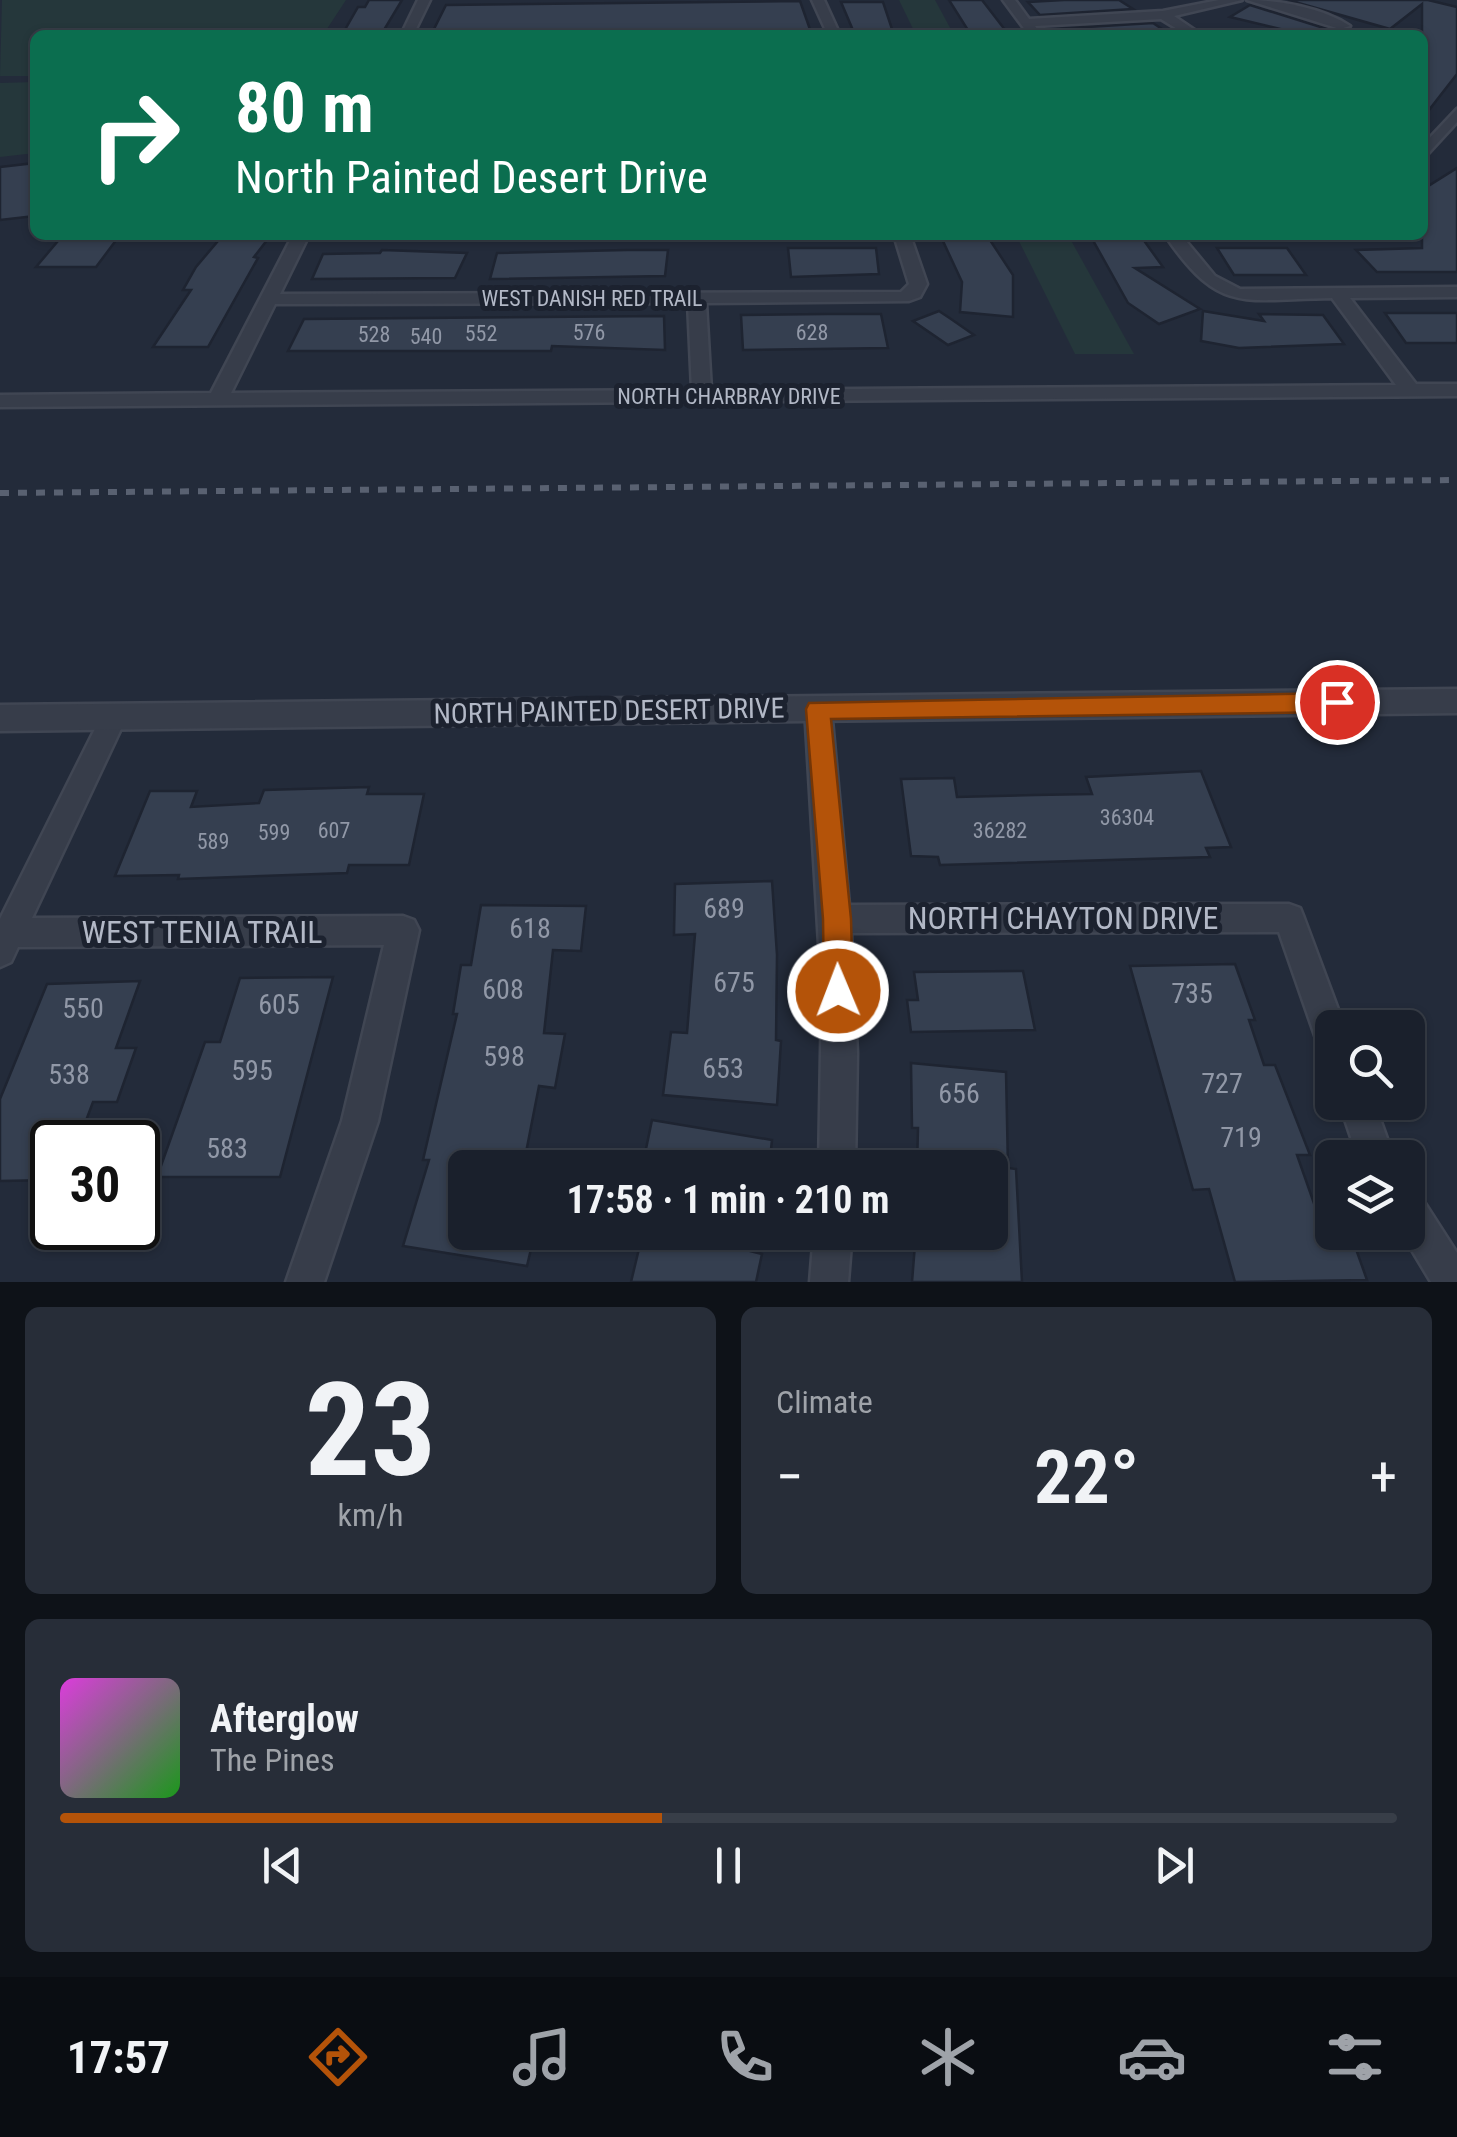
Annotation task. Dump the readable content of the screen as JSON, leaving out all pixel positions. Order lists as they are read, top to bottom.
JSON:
{
  "streets": {
    "street": [
      "WEST DANISH RED TRAIL",
      "NORTH CHARBRAY DRIVE",
      "NORTH PAINTED DESERT DRIVE",
      "NORTH CHAYTON DRIVE",
      "WEST TENIA TRAIL"
    ]
  },
  "house_numbers": [
    "576",
    "628",
    "552",
    "528",
    "540",
    "36304",
    "607",
    "36282",
    "599",
    "589",
    "689",
    "618",
    "675",
    "608",
    "735",
    "605",
    "550",
    "598",
    "653",
    "595",
    "538",
    "727",
    "656",
    "719",
    "583"
  ],
  "page": {
    "turn": ["80 m", "North Painted Desert Drive"],
    "limit": "30",
    "trip": "17:58 · 1 min · 210 m",
    "tile": [
      ["23", "km/h"],
      "Climate"
    ],
    "heat": ["−", "22°", "+"],
    "song": ["Afterglow", "The Pines"],
    "tabs": "17:57"
  }
}
